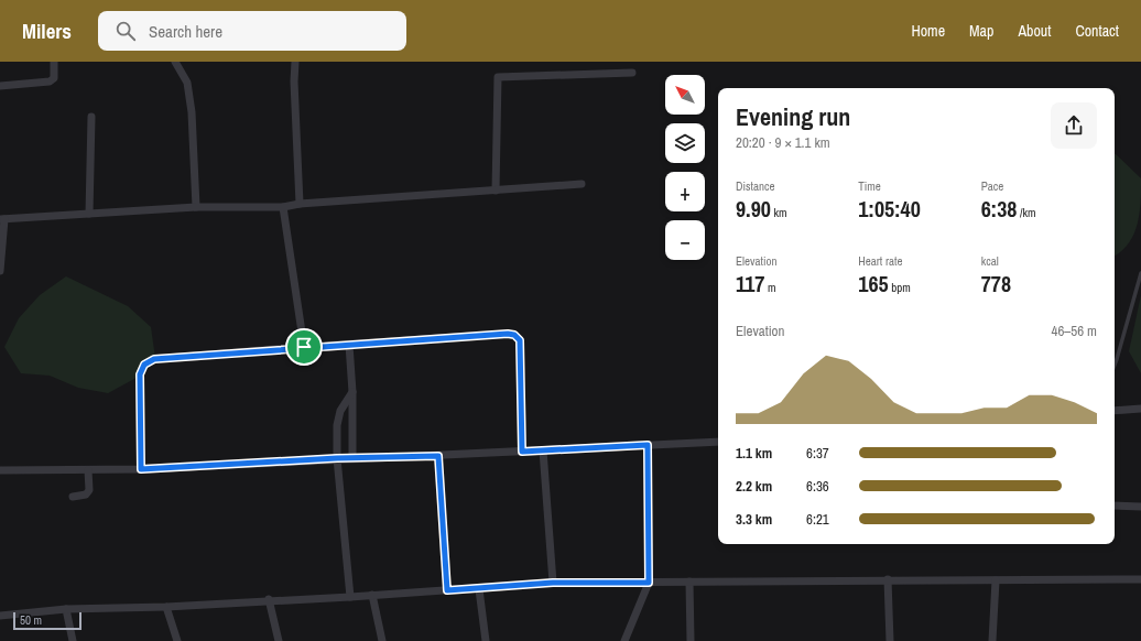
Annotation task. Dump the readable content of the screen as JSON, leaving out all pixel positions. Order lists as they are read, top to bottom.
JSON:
{
  "scale_bar": "50 m",
  "north": "top left",
  "page": {
    "header": "Milers",
    "search": "Search here",
    "nav": [
      "Home",
      "Map",
      "About",
      "Contact"
    ],
    "map_buttons": ["+", "−"],
    "heading": ["Evening run", "20:20 · 9 × 1.1 km"],
    "stats": [
      ["Distance", "9.90 km"],
      ["Time", "1:05:40"],
      ["Pace", "6:38 /km"],
      ["Elevation", "117 m"],
      ["Heart rate", "165 bpm"],
      ["kcal", "778"]
    ],
    "chart": ["Elevation", "46–56 m"],
    "list": [
      {
        "name": "1.1 km",
        "note": "6:37"
      },
      {
        "name": "2.2 km",
        "note": "6:36"
      },
      {
        "name": "3.3 km",
        "note": "6:21"
      }
    ],
    "scale": "50 m"
  }
}
